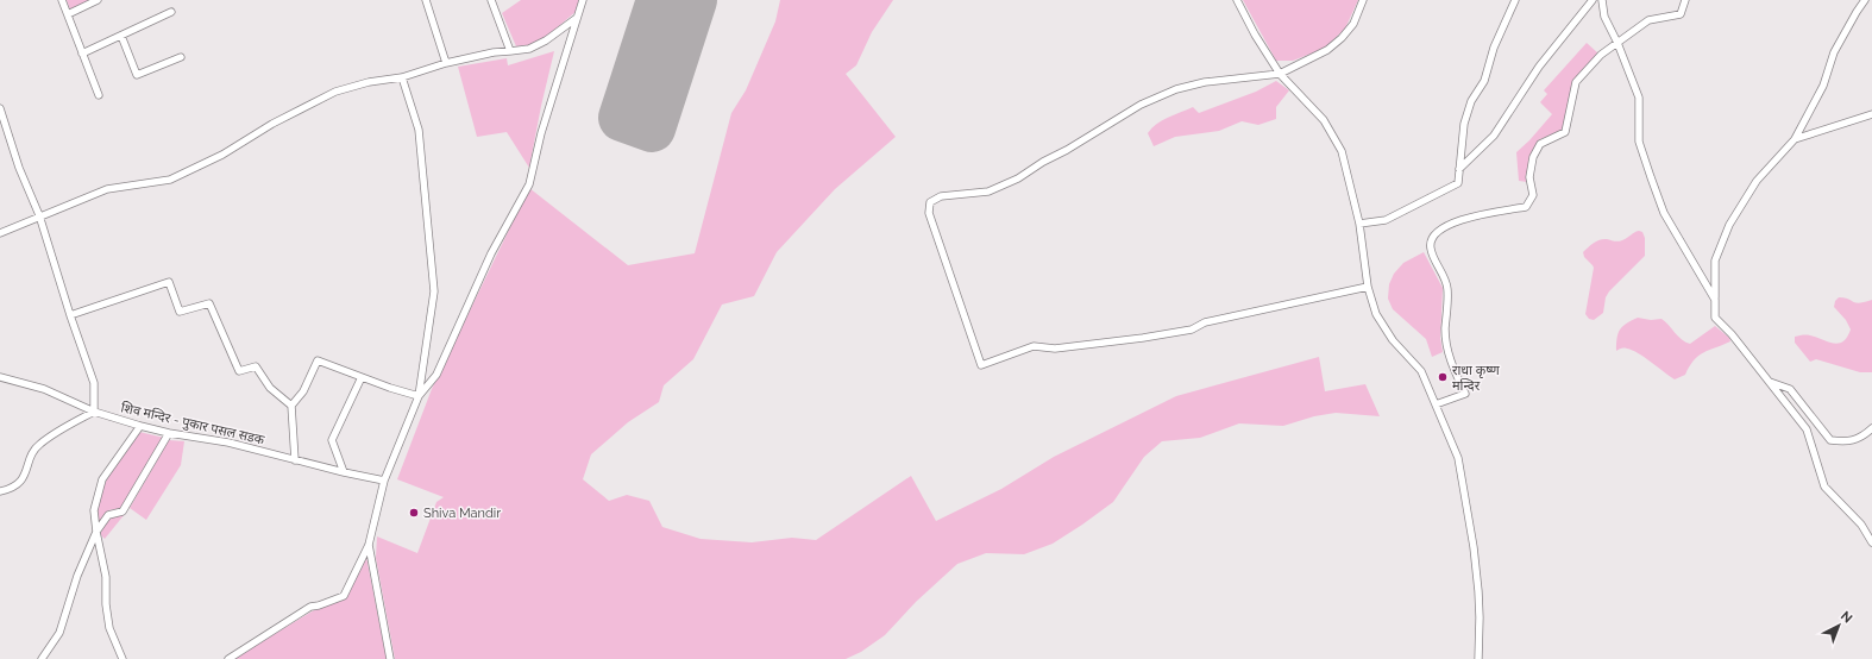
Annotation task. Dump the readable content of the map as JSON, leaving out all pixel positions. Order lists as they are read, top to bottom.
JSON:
{
  "streets": {
    "street": ["शिव मन्दिर - पुकार पसल सडक"]
  },
  "places": ["राधा कृष्ण मन्दिर", "Shiva Mandir"],
  "north": "top right"
}
